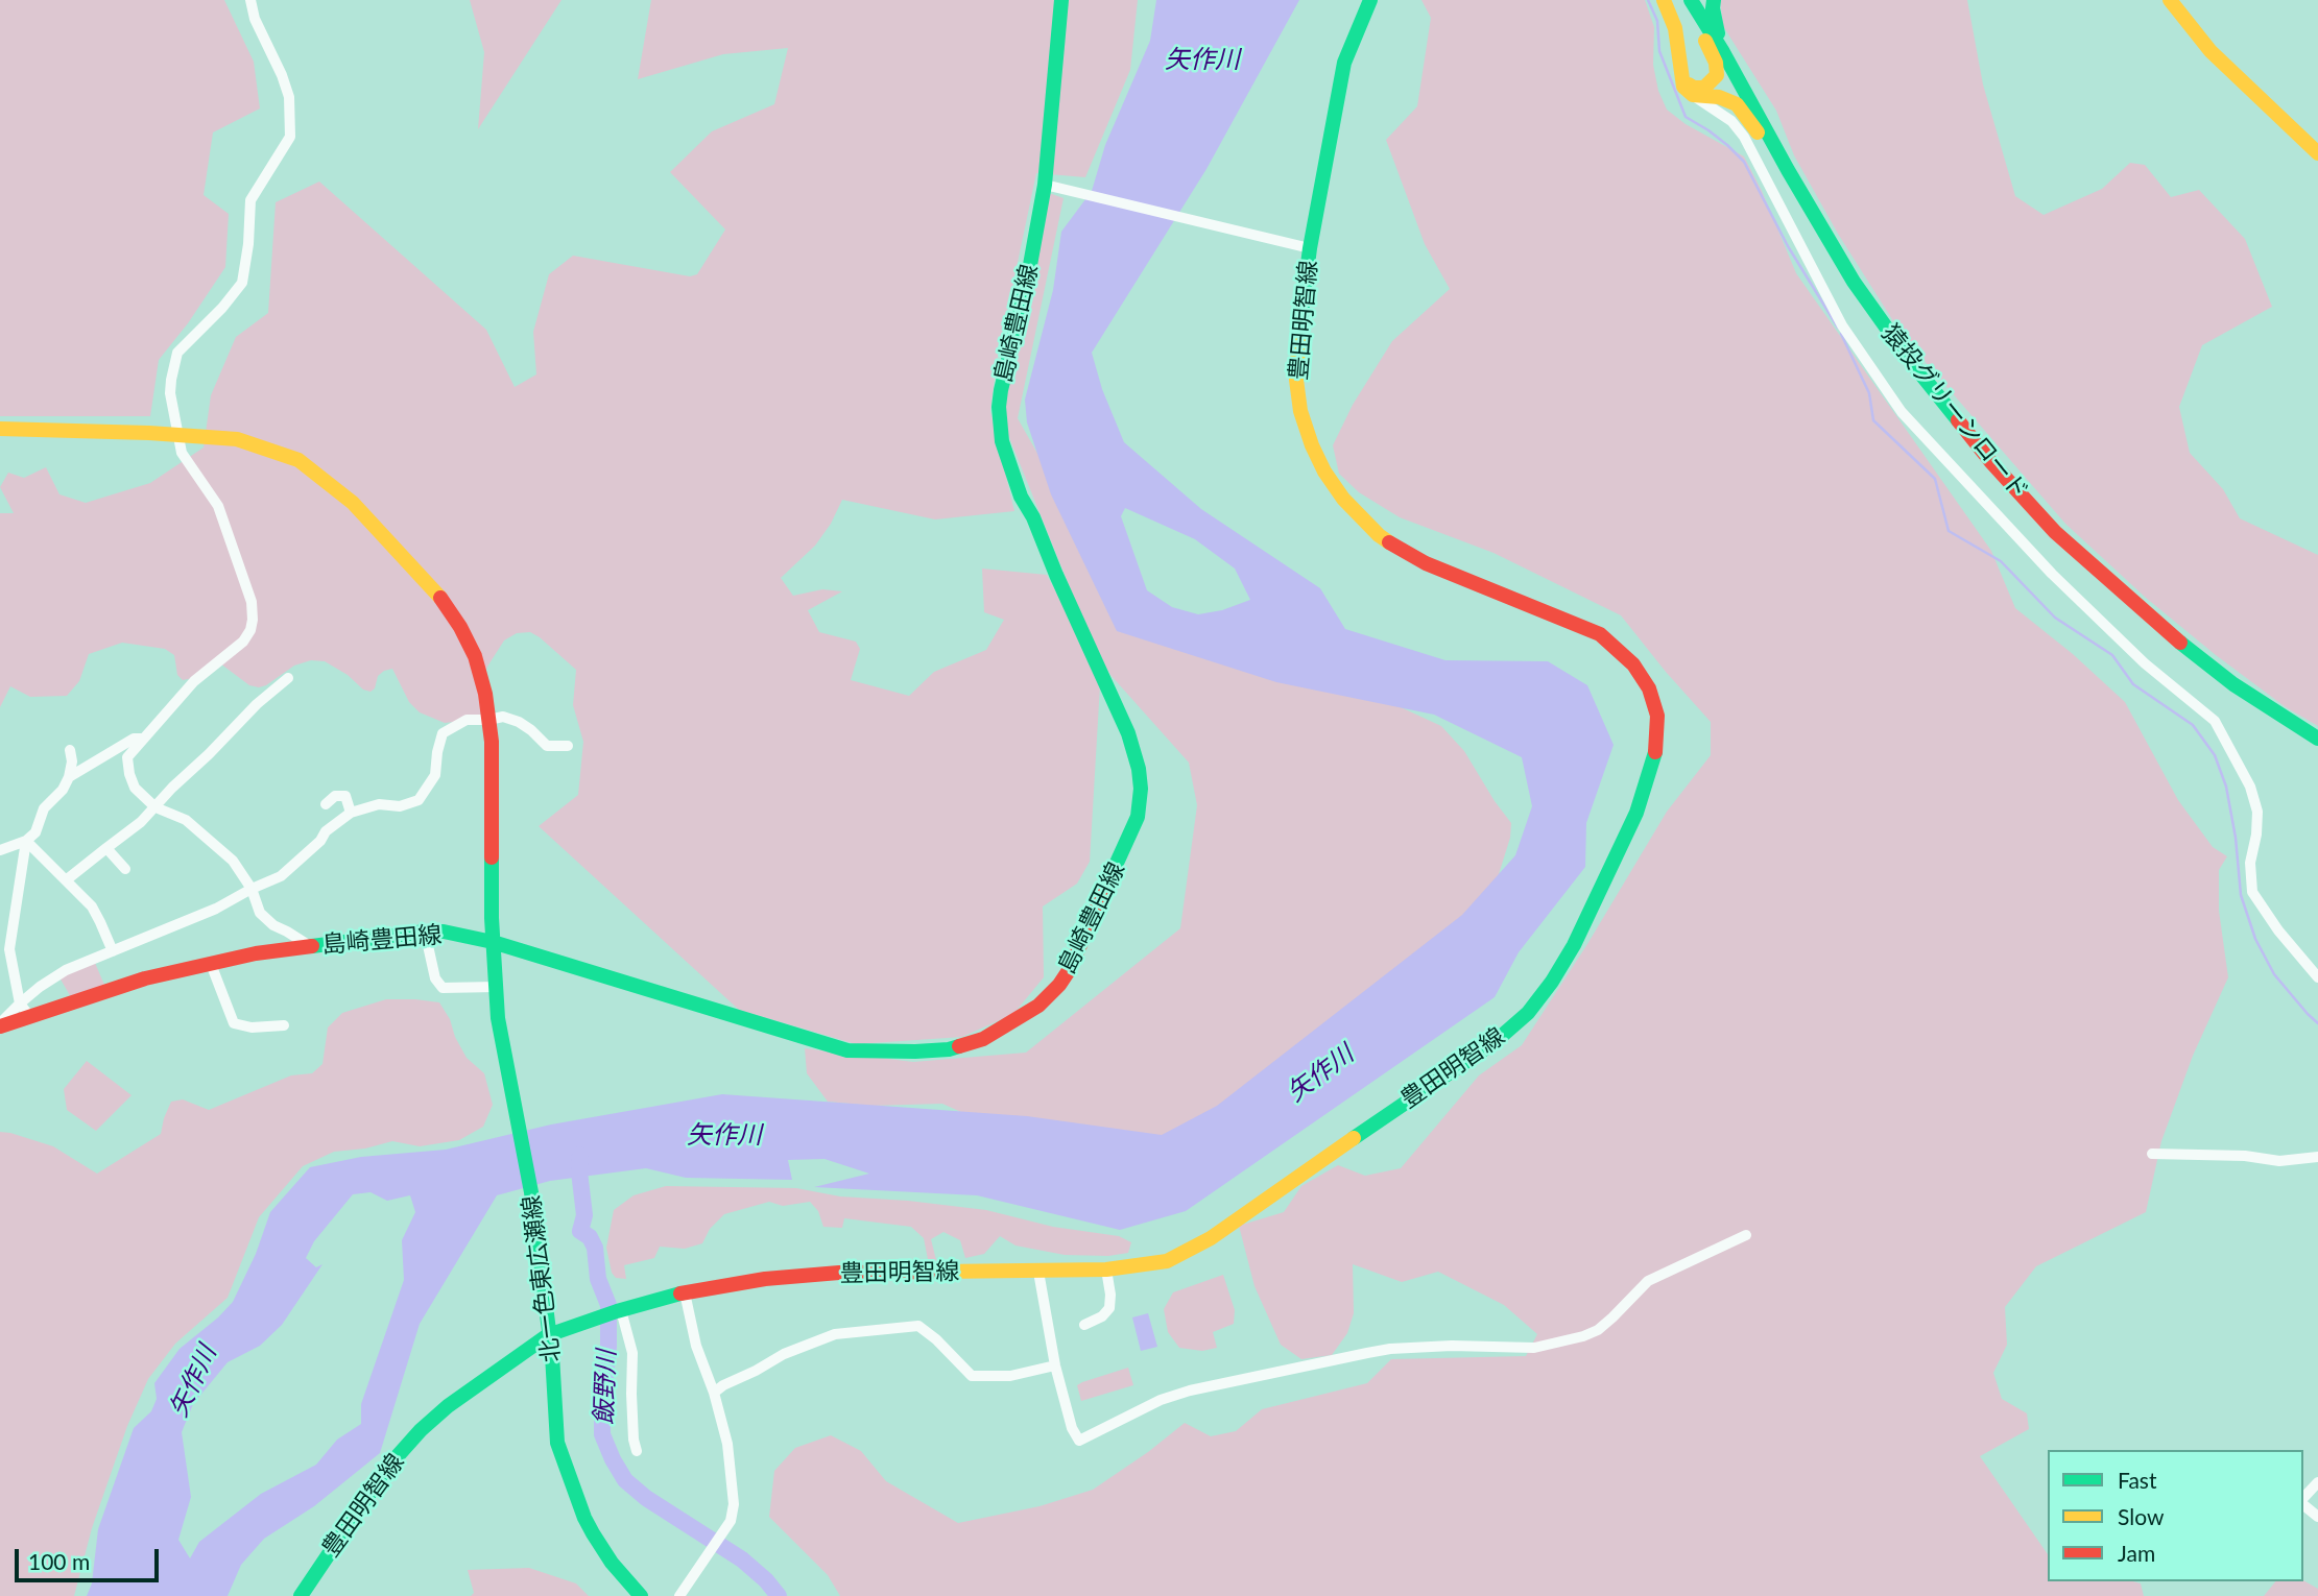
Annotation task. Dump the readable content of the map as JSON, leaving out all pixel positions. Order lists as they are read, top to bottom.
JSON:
{
  "streets": {
    "main road": [
      "豊田明智線",
      "島崎豊田線",
      "猿投グリーンロード",
      "北一色東広瀬線"
    ]
  },
  "crossings": [
    ["豊田明智線", "北一色東広瀬線"],
    ["島崎豊田線", "北一色東広瀬線"]
  ],
  "water": ["矢作川", "飯野川"],
  "legend": ["Fast", "Slow", "Jam"],
  "scale_bar": "100 m"
}
